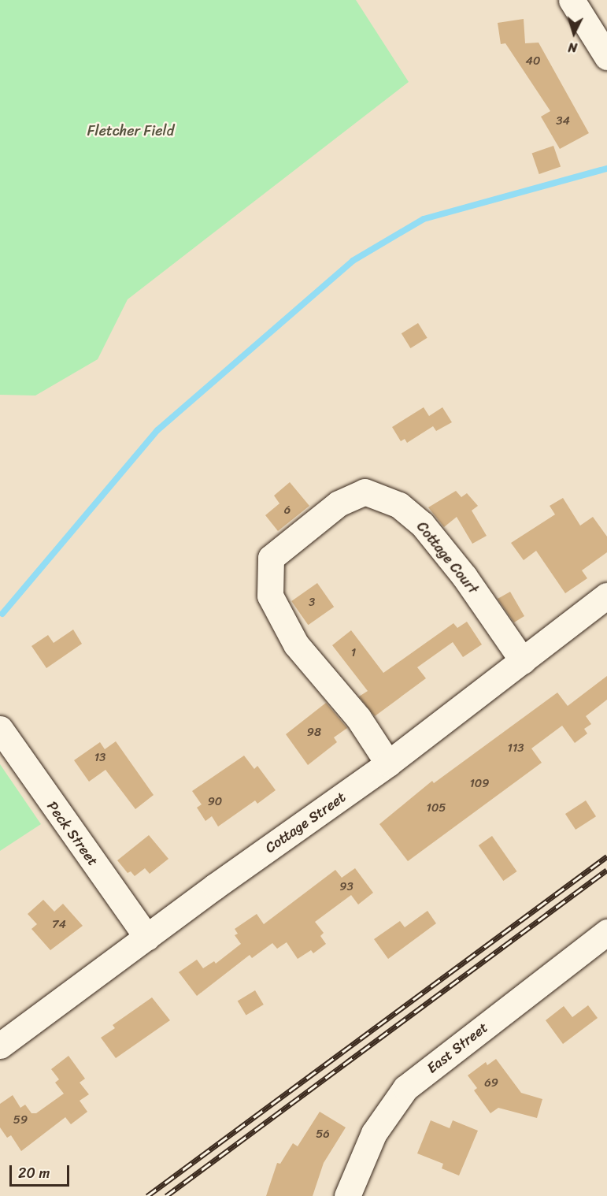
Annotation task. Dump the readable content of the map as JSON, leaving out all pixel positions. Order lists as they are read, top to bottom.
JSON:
{
  "streets": {
    "street": [
      "Cottage Court",
      "Cottage Street",
      "Peck Street",
      "East Street"
    ]
  },
  "crossings": [
    ["Cottage Court", "Cottage Street"],
    ["Cottage Street", "Peck Street"]
  ],
  "parks": ["Fletcher Field"],
  "house_numbers": [
    "40",
    "34",
    "6",
    "3",
    "1",
    "98",
    "113",
    "13",
    "109",
    "90",
    "105",
    "93",
    "74",
    "69",
    "59",
    "56"
  ],
  "scale_bar": "20 m",
  "north": "bottom"
}
